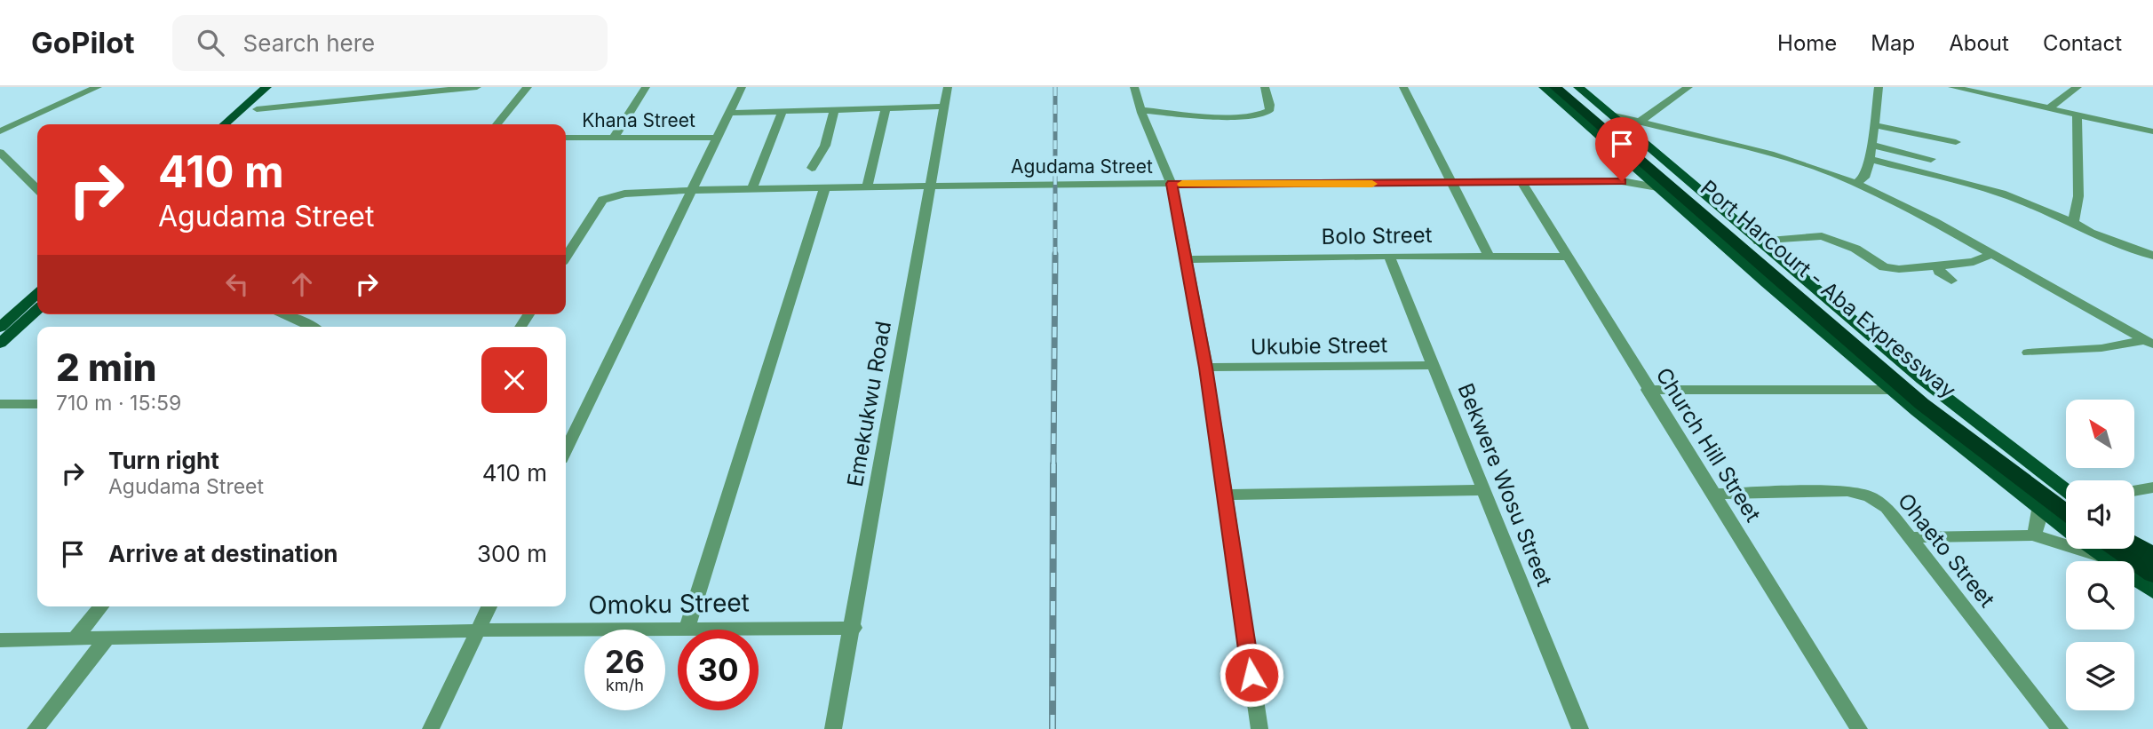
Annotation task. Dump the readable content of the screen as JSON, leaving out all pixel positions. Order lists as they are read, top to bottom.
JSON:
{
  "streets": {
    "highway": ["Port Harcourt - Aba Expressway"],
    "street": [
      "Khana Street",
      "Agudama Street",
      "Bolo Street",
      "Ukubie Street",
      "Emekukwu Road",
      "Church Hill Street",
      "Bekwere Wosu Street",
      "Ohaeto Street",
      "Omoku Street"
    ]
  },
  "crossings": [
    ["Agudama Street", "Emekukwu Road"],
    ["Agudama Street", "Church Hill Street"],
    ["Bolo Street", "Church Hill Street"],
    ["Bolo Street", "Bekwere Wosu Street"],
    ["Ukubie Street", "Bekwere Wosu Street"],
    ["Emekukwu Road", "Omoku Street"],
    ["Church Hill Street", "Ohaeto Street"]
  ],
  "north": "top left",
  "page": {
    "header": "GoPilot",
    "search": "Search here",
    "nav": [
      "Home",
      "Map",
      "About",
      "Contact"
    ],
    "turn": ["410 m", "Agudama Street"],
    "heading": ["2 min", "710 m · 15:59"],
    "list": [
      {
        "name": "Turn right",
        "note": "Agudama Street",
        "value": "410 m"
      },
      {
        "name": "Arrive at destination",
        "value": "300 m"
      }
    ],
    "speed": "26 km/h",
    "limit": "30"
  }
}
